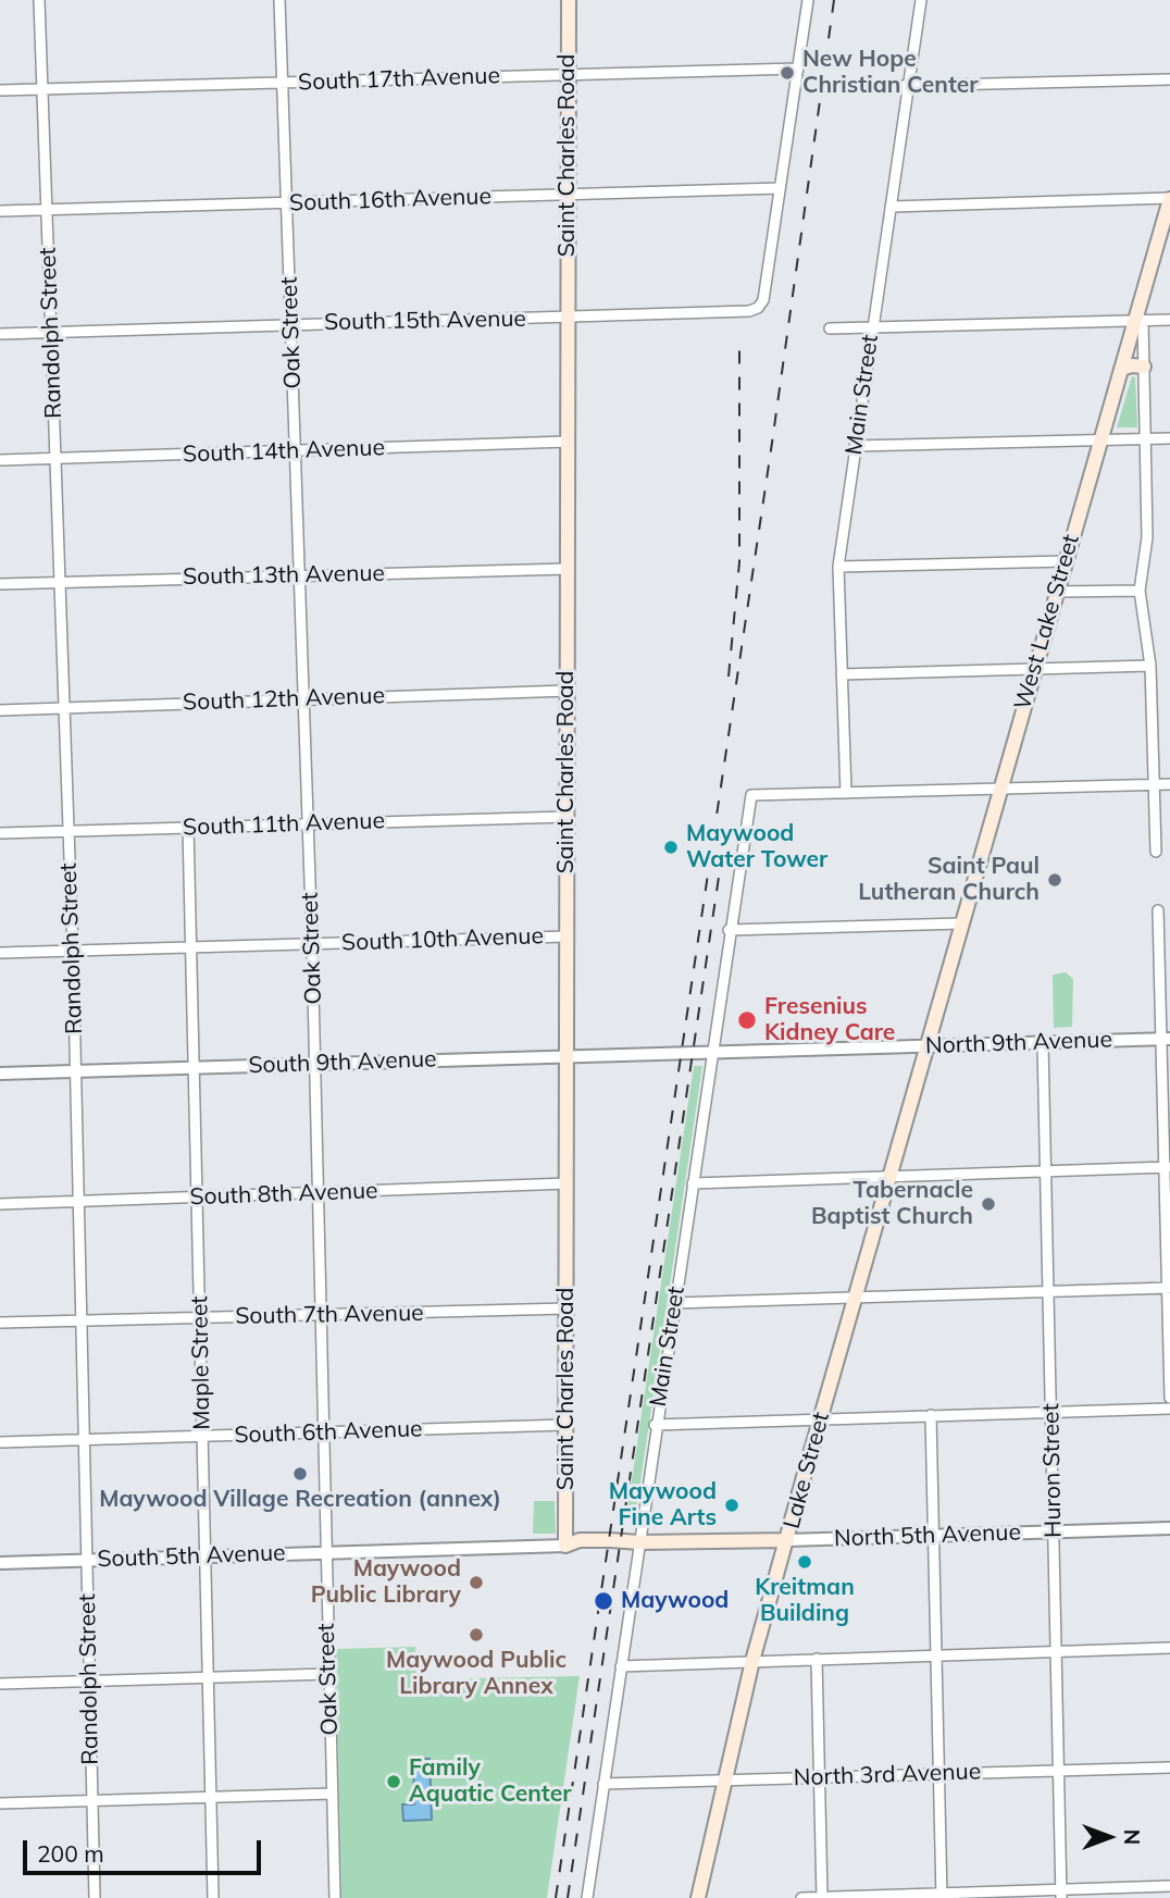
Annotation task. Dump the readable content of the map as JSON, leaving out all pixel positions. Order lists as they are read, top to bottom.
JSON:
{
  "streets": {
    "main road": [
      "Saint Charles Road",
      "West Lake Street",
      "Lake Street",
      "North 5th Avenue",
      "South 5th Avenue"
    ],
    "street": [
      "South 17th Avenue",
      "South 16th Avenue",
      "South 15th Avenue",
      "Randolph Street",
      "Oak Street",
      "Main Street",
      "South 14th Avenue",
      "South 13th Avenue",
      "South 12th Avenue",
      "South 11th Avenue",
      "South 10th Avenue",
      "North 9th Avenue",
      "South 9th Avenue",
      "South 8th Avenue",
      "South 7th Avenue",
      "Maple Street",
      "South 6th Avenue",
      "Huron Street",
      "North 3rd Avenue"
    ]
  },
  "crossings": [
    ["South 17th Avenue", "Saint Charles Road"],
    ["South 17th Avenue", "Randolph Street"],
    ["South 17th Avenue", "Oak Street"],
    ["Saint Charles Road", "South 16th Avenue"],
    ["Saint Charles Road", "South 15th Avenue"],
    ["Saint Charles Road", "South 14th Avenue"],
    ["Saint Charles Road", "South 13th Avenue"],
    ["Saint Charles Road", "South 12th Avenue"],
    ["Saint Charles Road", "South 11th Avenue"],
    ["Saint Charles Road", "South 10th Avenue"],
    ["Saint Charles Road", "South 9th Avenue"],
    ["Saint Charles Road", "South 8th Avenue"],
    ["Saint Charles Road", "South 7th Avenue"],
    ["Saint Charles Road", "South 6th Avenue"],
    ["Saint Charles Road", "South 5th Avenue"],
    ["South 16th Avenue", "South 15th Avenue"],
    ["South 16th Avenue", "Randolph Street"],
    ["South 16th Avenue", "Oak Street"],
    ["South 15th Avenue", "Randolph Street"],
    ["South 15th Avenue", "Oak Street"],
    ["Randolph Street", "South 14th Avenue"],
    ["Randolph Street", "South 13th Avenue"],
    ["Randolph Street", "South 12th Avenue"],
    ["Randolph Street", "South 11th Avenue"],
    ["Randolph Street", "South 10th Avenue"],
    ["Randolph Street", "South 9th Avenue"],
    ["Randolph Street", "South 8th Avenue"],
    ["Randolph Street", "South 7th Avenue"],
    ["Randolph Street", "South 6th Avenue"],
    ["Randolph Street", "South 5th Avenue"],
    ["Oak Street", "South 14th Avenue"],
    ["Oak Street", "South 13th Avenue"],
    ["Oak Street", "South 12th Avenue"],
    ["Oak Street", "South 11th Avenue"],
    ["Oak Street", "South 10th Avenue"],
    ["Oak Street", "South 9th Avenue"],
    ["Oak Street", "South 8th Avenue"],
    ["Oak Street", "South 7th Avenue"],
    ["Oak Street", "South 6th Avenue"],
    ["Oak Street", "South 5th Avenue"],
    ["Main Street", "North 9th Avenue"],
    ["Main Street", "North 5th Avenue"],
    ["Main Street", "North 3rd Avenue"],
    ["West Lake Street", "North 9th Avenue"],
    ["West Lake Street", "Lake Street"],
    ["South 11th Avenue", "Maple Street"],
    ["South 10th Avenue", "Maple Street"],
    ["North 9th Avenue", "South 9th Avenue"],
    ["North 9th Avenue", "Lake Street"],
    ["North 9th Avenue", "Huron Street"],
    ["South 9th Avenue", "Maple Street"],
    ["South 8th Avenue", "Maple Street"],
    ["South 7th Avenue", "Maple Street"],
    ["Maple Street", "South 6th Avenue"],
    ["Maple Street", "South 5th Avenue"],
    ["Lake Street", "North 5th Avenue"],
    ["Lake Street", "North 3rd Avenue"],
    ["Huron Street", "North 5th Avenue"],
    ["Huron Street", "North 3rd Avenue"],
    ["North 5th Avenue", "South 5th Avenue"]
  ],
  "places": [
    "New Hope Christian Center",
    "Maywood Water Tower",
    "Saint Paul Lutheran Church",
    "Fresenius Kidney Care",
    "Tabernacle Baptist Church",
    "Maywood Village Recreation (annex)",
    "Maywood Fine Arts",
    "Kreitman Building",
    "Maywood Public Library",
    "Maywood",
    "Maywood Public Library Annex",
    "Family Aquatic Center"
  ],
  "scale_bar": "200 m",
  "north": "right"
}
